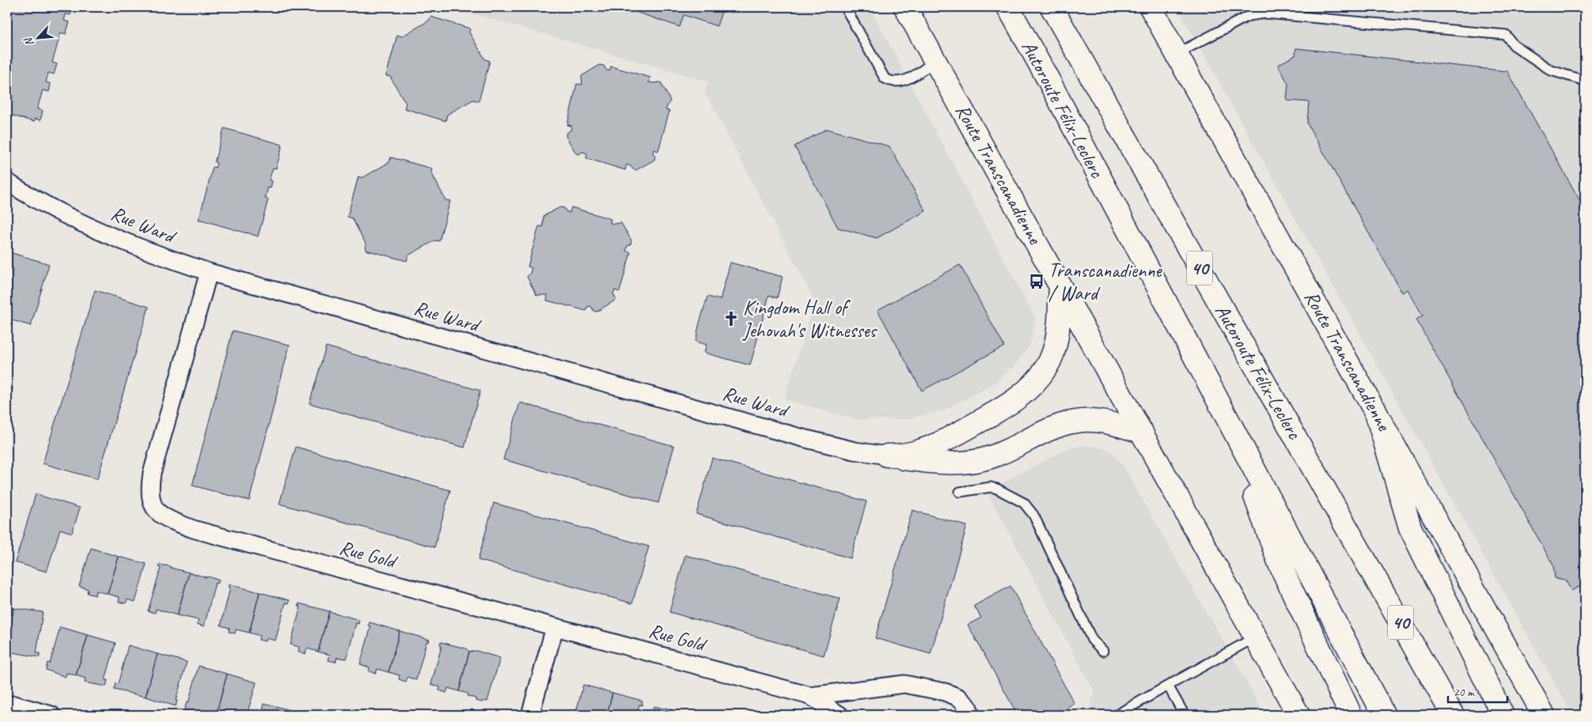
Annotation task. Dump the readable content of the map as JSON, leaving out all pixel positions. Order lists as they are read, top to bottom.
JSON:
{
  "streets": {
    "main road": ["Autoroute Félix-Leclerc", "Route Transcanadienne", "40"],
    "street": ["Rue Ward", "Rue Gold"]
  },
  "crossings": [
    ["Rue Ward", "Rue Gold"]
  ],
  "places": {
    "bus stop": ["Transcanadienne / Ward"],
    "church": ["Kingdom Hall of Jehovah's Witnesses"]
  },
  "scale_bar": "20 m",
  "north": "bottom left"
}
